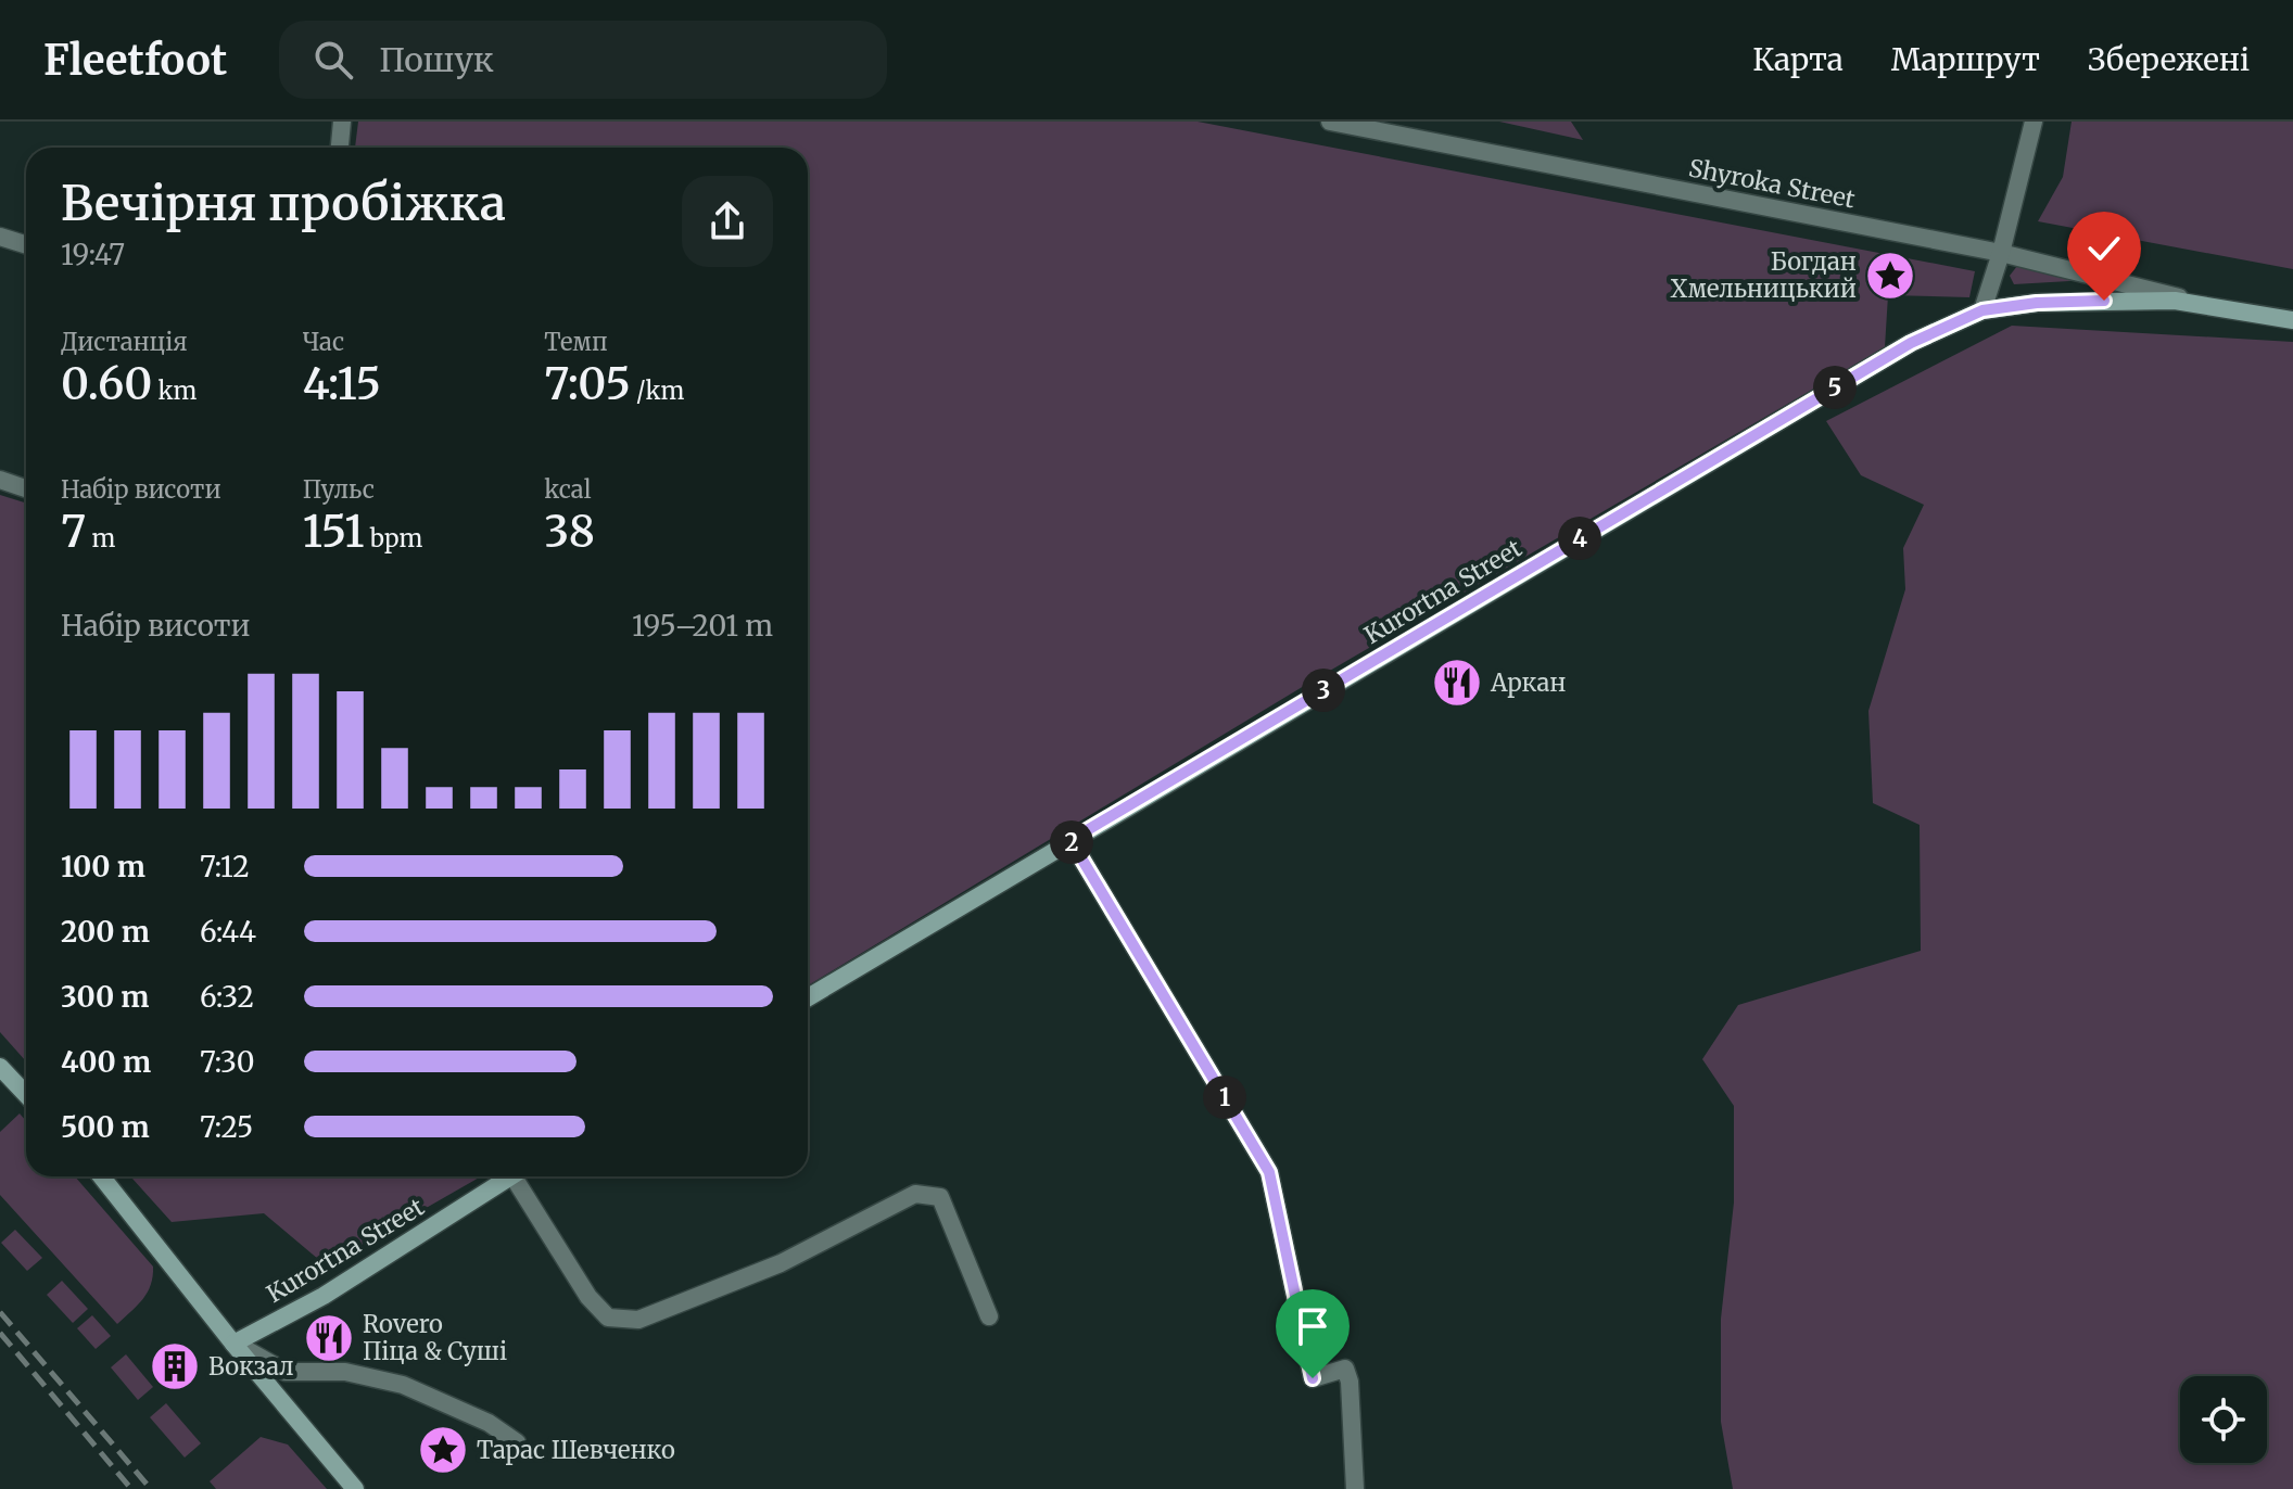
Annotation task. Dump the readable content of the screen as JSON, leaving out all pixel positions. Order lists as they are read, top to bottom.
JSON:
{
  "streets": {
    "main road": ["Kurortna Street"],
    "street": ["Shyroka Street"]
  },
  "crossings": [
    ["Shyroka Street", "Kurortna Street"]
  ],
  "places": {
    "place": ["Богдан Хмельницький", "Тарас Шевченко"],
    "restaurant": ["Аркан", "Rovero Піца & Суші"],
    "building": ["Вокзал"]
  },
  "page": {
    "header": "Fleetfoot",
    "search": "Пошук",
    "nav": ["Карта", "Маршрут", "Збережені"],
    "heading": ["Вечірня пробіжка", "19:47"],
    "stats": [
      ["Дистанція", "0.60 km"],
      ["Час", "4:15"],
      ["Темп", "7:05 /km"],
      ["Набір висоти", "7 m"],
      ["Пульс", "151 bpm"],
      ["kcal", "38"]
    ],
    "pins": [
      "5",
      "4",
      "3",
      "2",
      "1"
    ],
    "chart": ["Набір висоти", "195–201 m"],
    "list": [
      {
        "name": "100 m",
        "note": "7:12"
      },
      {
        "name": "200 m",
        "note": "6:44"
      },
      {
        "name": "300 m",
        "note": "6:32"
      },
      {
        "name": "400 m",
        "note": "7:30"
      },
      {
        "name": "500 m",
        "note": "7:25"
      }
    ]
  }
}
